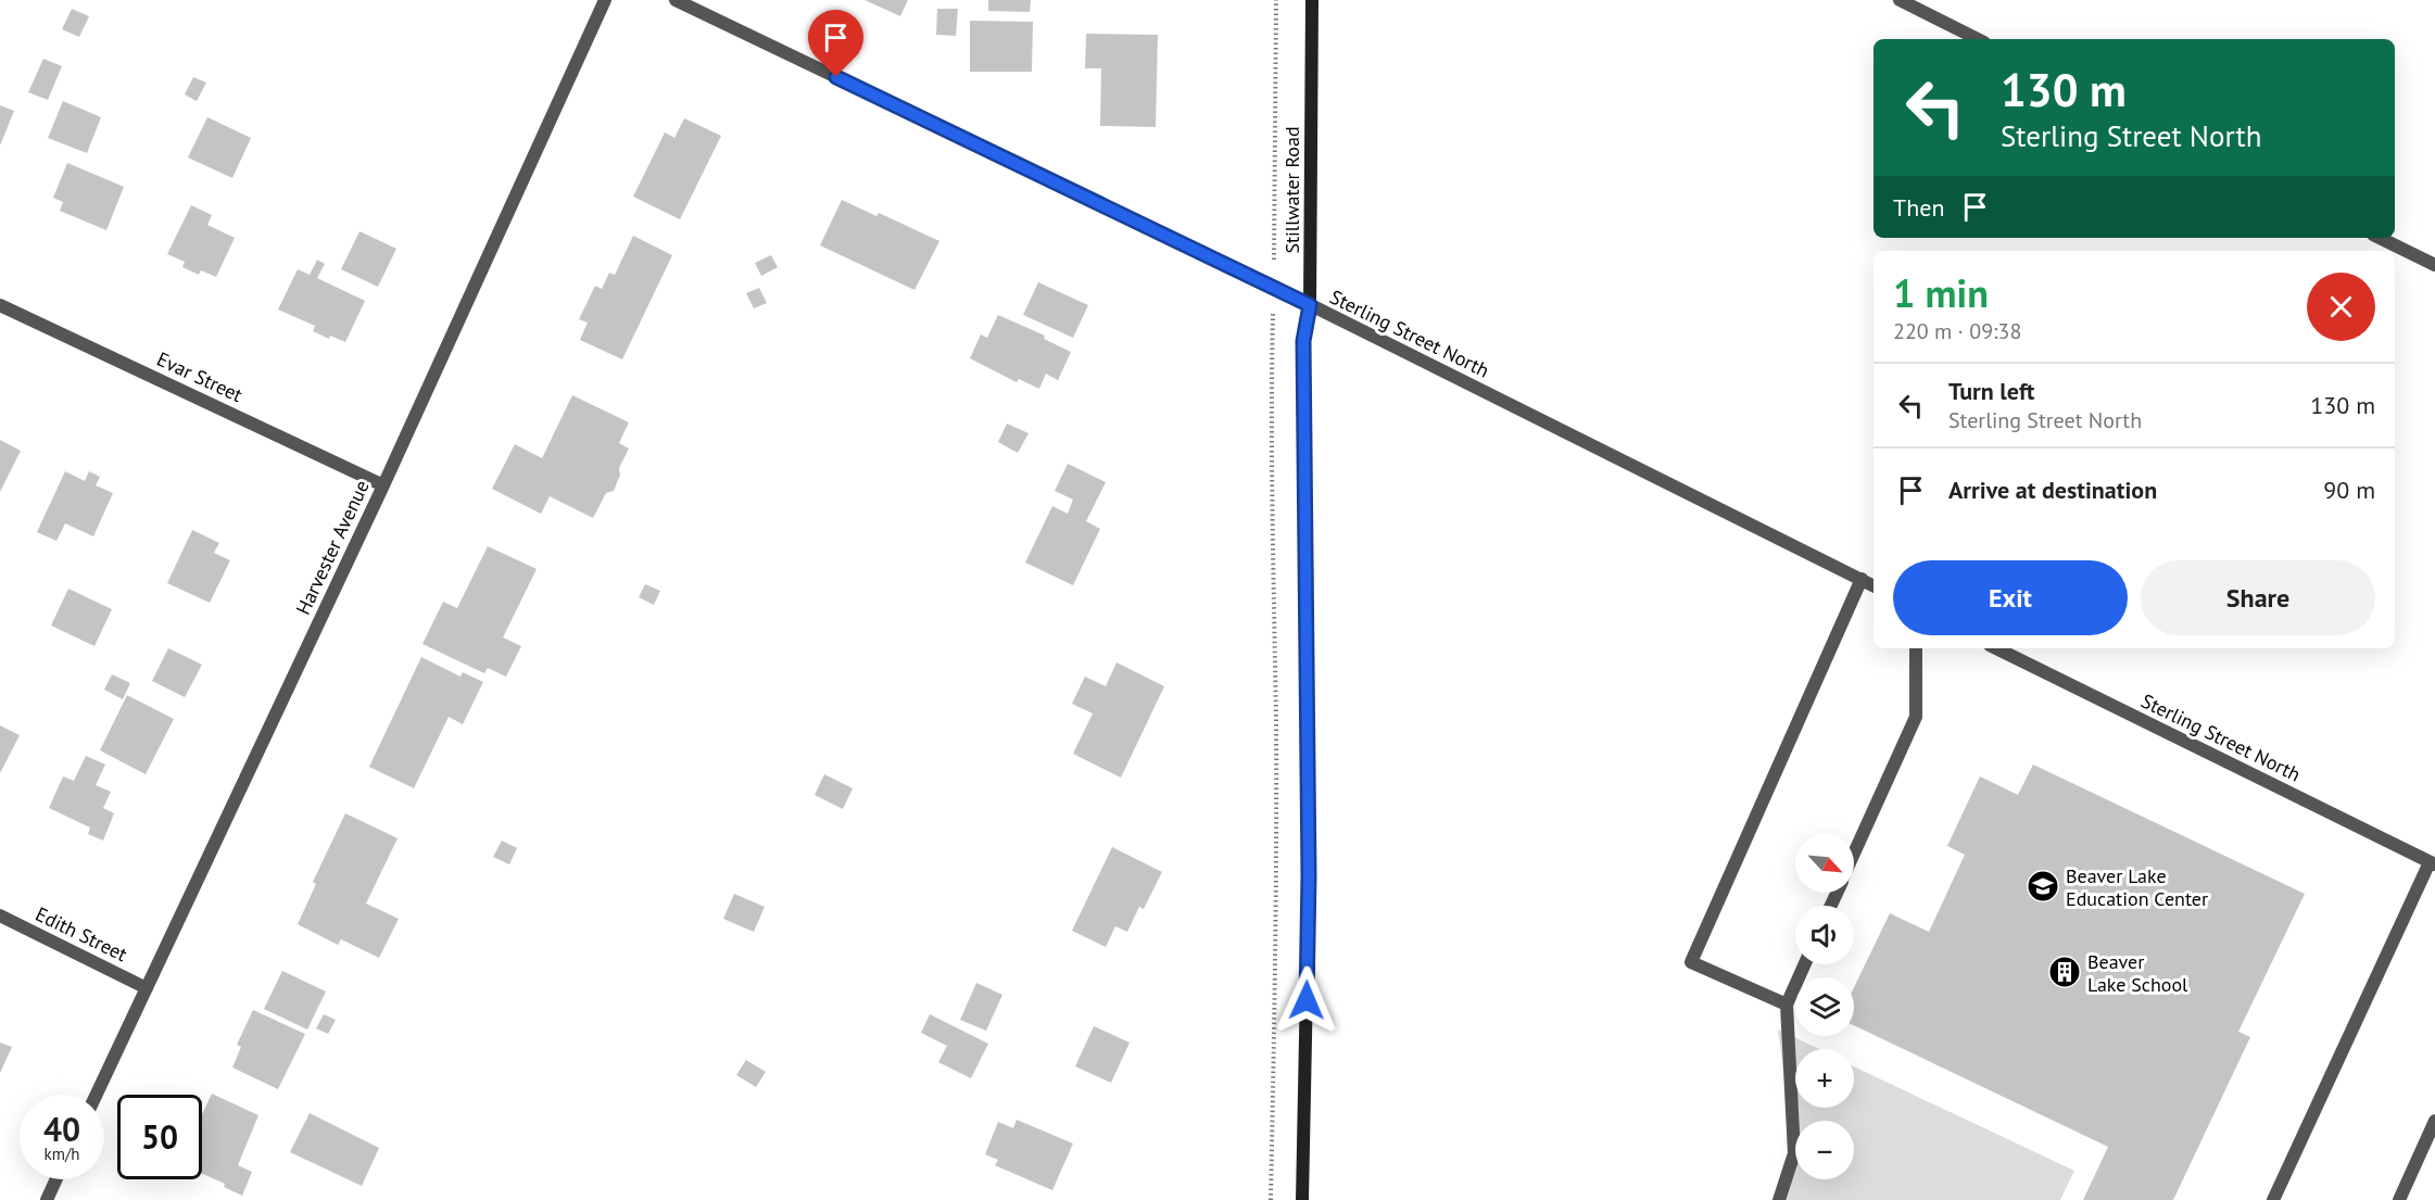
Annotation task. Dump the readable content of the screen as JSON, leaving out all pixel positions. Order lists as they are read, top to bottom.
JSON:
{
  "streets": {
    "main road": ["Stillwater Road"],
    "street": [
      "Sterling Street North",
      "Evar Street",
      "Harvester Avenue",
      "Edith Street"
    ]
  },
  "crossings": [
    ["Stillwater Road", "Sterling Street North"],
    ["Evar Street", "Harvester Avenue"],
    ["Harvester Avenue", "Edith Street"]
  ],
  "places": {
    "school or university": ["Beaver Lake Education Center"],
    "building": ["Beaver Lake School"]
  },
  "north": "bottom right",
  "page": {
    "turn": ["130 m", "Sterling Street North"],
    "then": "Then",
    "heading": ["1 min", "220 m · 09:38"],
    "list": [
      {
        "name": "Turn left",
        "note": "Sterling Street North",
        "value": "130 m"
      },
      {
        "name": "Arrive at destination",
        "value": "90 m"
      }
    ],
    "buttons": ["Exit", "Share"],
    "map_buttons": ["+", "−"],
    "speed": "40 km/h",
    "limit": "50"
  }
}
